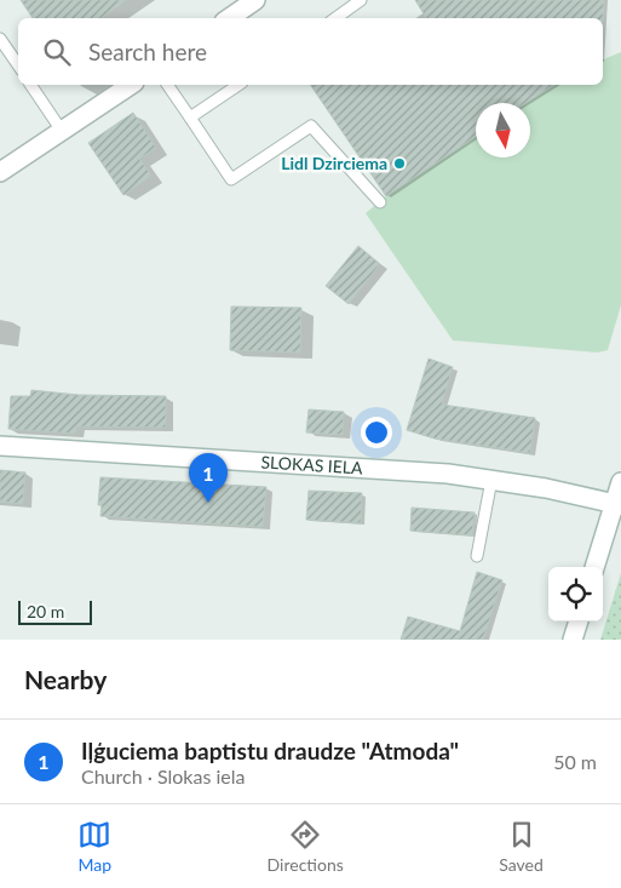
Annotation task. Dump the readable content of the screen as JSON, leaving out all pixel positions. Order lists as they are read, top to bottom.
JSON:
{
  "streets": {
    "street": ["SLOKAS IELA"]
  },
  "places": ["Lidl Dzirciema"],
  "scale_bar": "20 m",
  "north": "bottom",
  "page": {
    "search": "Search here",
    "pins": "1",
    "scale": "20 m",
    "heading": "Nearby",
    "list": [
      {
        "mark": "1",
        "name": "Iļģuciema baptistu draudze \"Atmoda\"",
        "note": "Church · Slokas iela",
        "value": "50 m"
      }
    ],
    "nav": ["Map", "Directions", "Saved"]
  }
}
